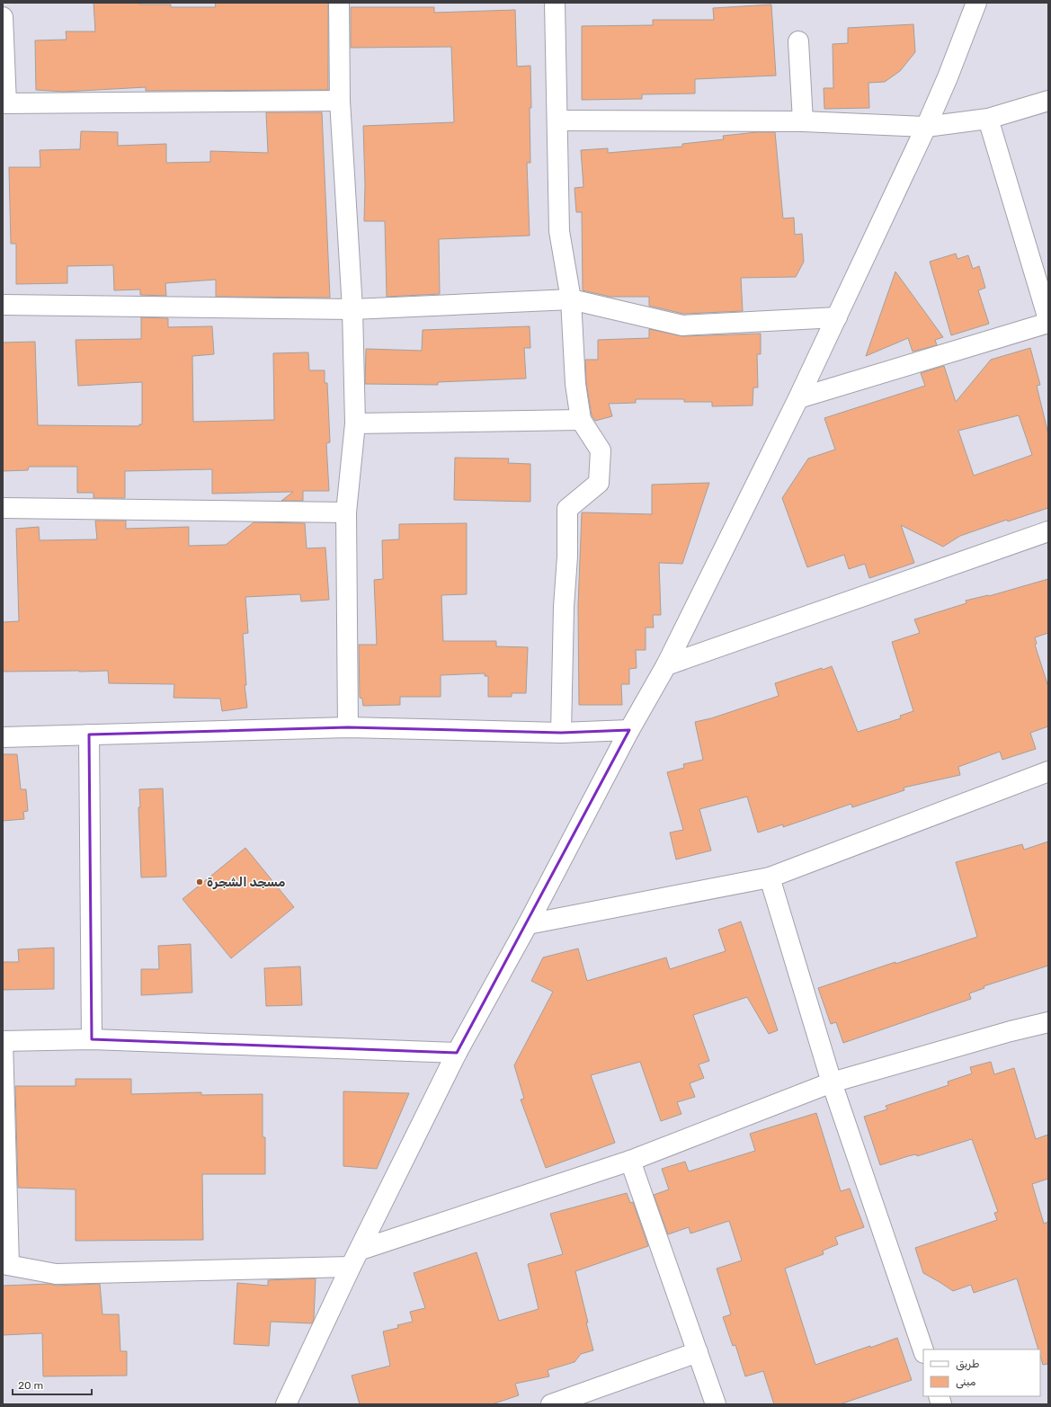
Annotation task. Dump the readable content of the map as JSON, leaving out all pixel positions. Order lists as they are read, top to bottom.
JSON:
{
  "places": ["مسجد الشجرة"],
  "legend": ["طريق", "مبنى"],
  "scale_bar": "20 m"
}
